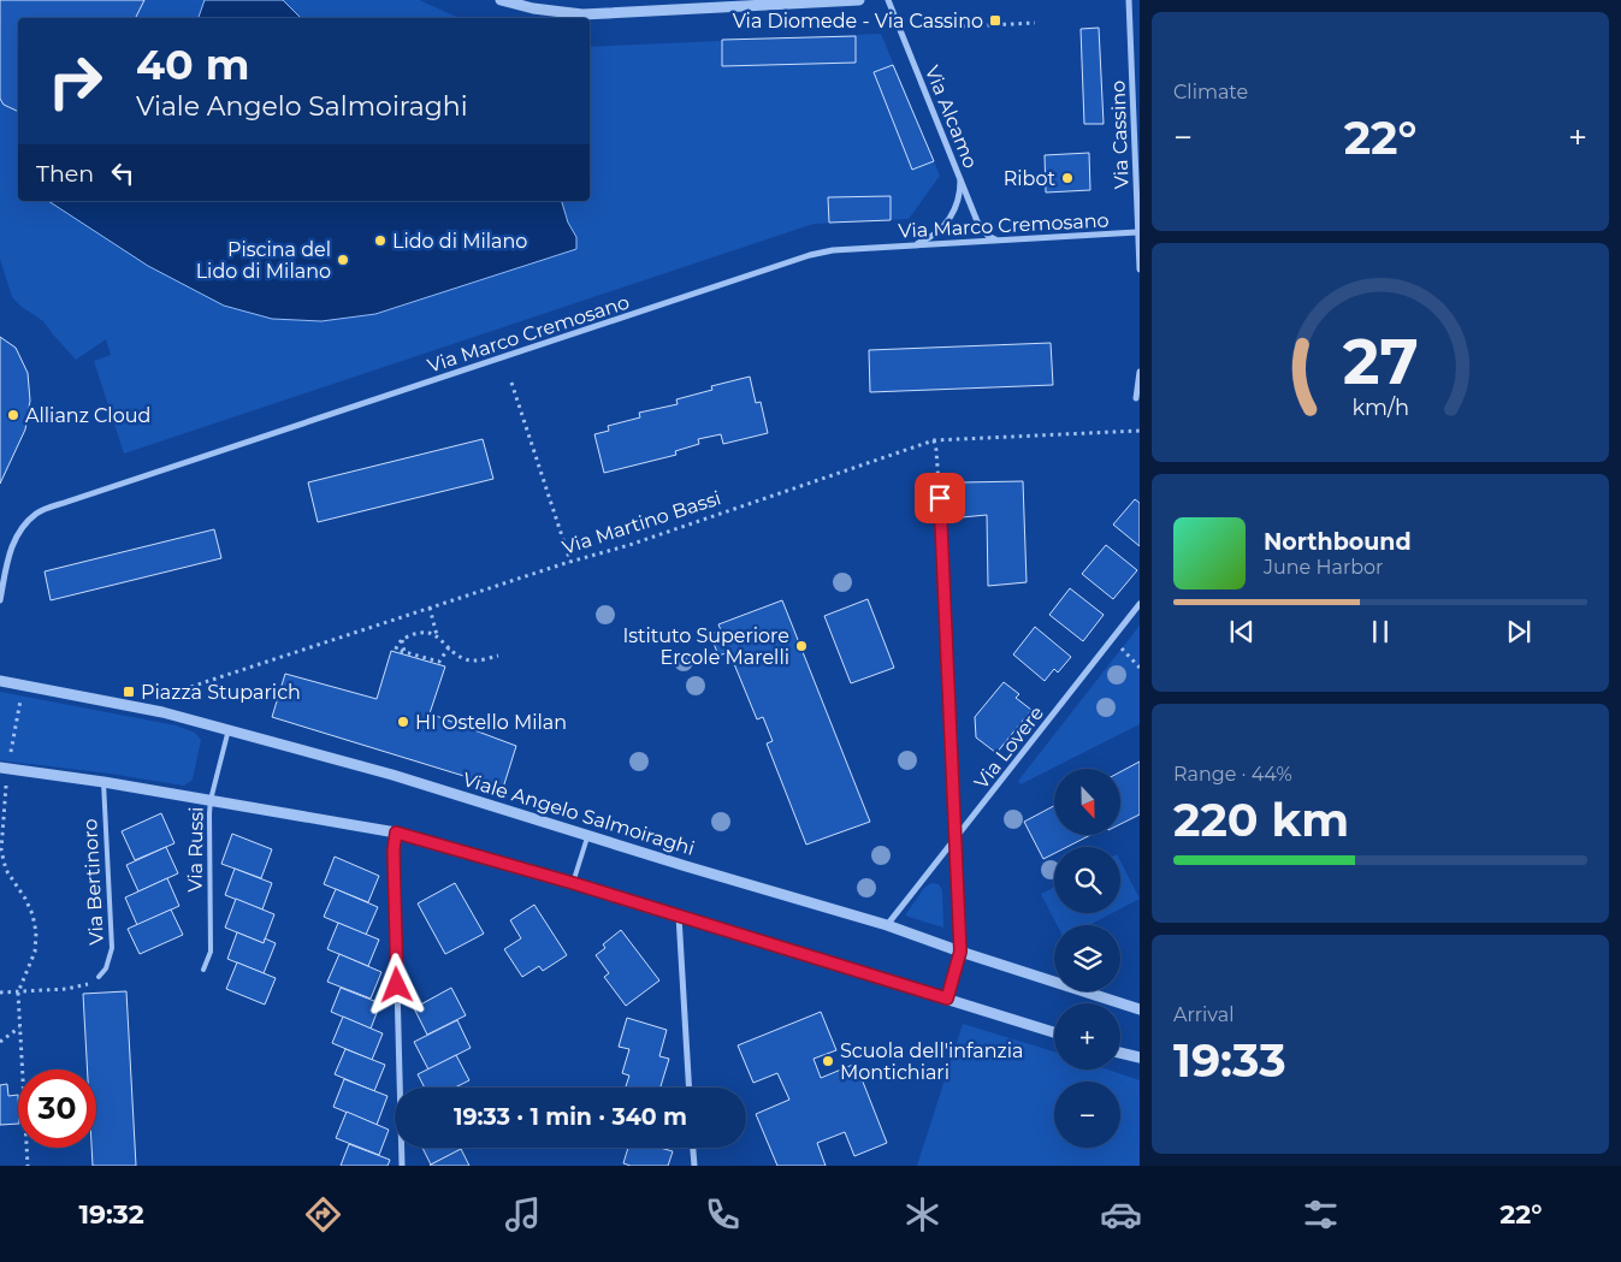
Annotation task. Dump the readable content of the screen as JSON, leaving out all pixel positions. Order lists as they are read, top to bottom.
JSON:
{
  "streets": {
    "street": [
      "Via Alcamo",
      "Via Cassino",
      "Via Marco Cremosano",
      "Via Lovere",
      "Viale Angelo Salmoiraghi"
    ],
    "lane": ["Via Russi", "Via Bertinoro"],
    "path": ["Via Martino Bassi"]
  },
  "crossings": [
    ["Via Alcamo", "Via Marco Cremosano"],
    ["Via Cassino", "Via Marco Cremosano"],
    ["Via Lovere", "Viale Angelo Salmoiraghi"],
    ["Viale Angelo Salmoiraghi", "Via Russi"]
  ],
  "places": {
    "transit": ["Via Diomede - Via Cassino", "Piazza Stuparich"],
    "other": [
      "Ribot",
      "Lido di Milano",
      "Piscina del Lido di Milano",
      "Allianz Cloud",
      "Istituto Superiore Ercole Marelli",
      "HI Ostello Milan",
      "Scuola dell'infanzia Montichiari"
    ]
  },
  "north": "bottom",
  "page": {
    "tile": [
      "Climate",
      ["Range · 44%", "220 km"],
      ["Arrival", "19:33"]
    ],
    "turn": ["40 m", "Viale Angelo Salmoiraghi"],
    "heat": ["−", "22°", "+"],
    "then": "Then",
    "song": ["Northbound", "June Harbor"],
    "map_buttons": ["+", "−"],
    "limit": "30",
    "trip": "19:33 · 1 min · 340 m",
    "tabs": ["19:32", "22°"],
    "gauge": ["27", "km/h"]
  }
}
